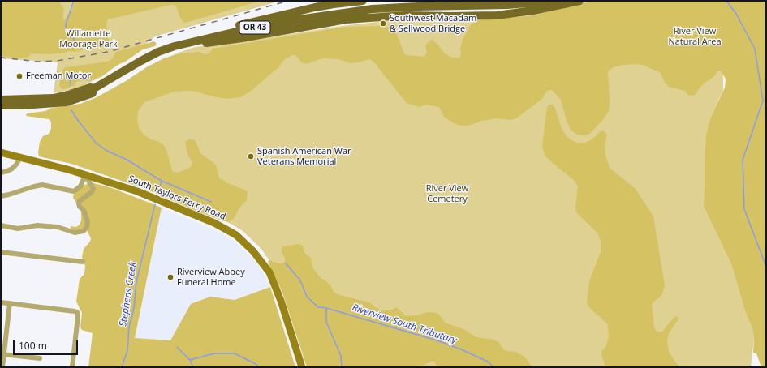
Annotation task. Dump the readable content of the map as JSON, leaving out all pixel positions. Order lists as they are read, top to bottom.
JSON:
{
  "streets": {
    "main road": ["OR 43", "South Taylors Ferry Road"]
  },
  "water": ["Stephens Creek", "Riverview South Tributary"],
  "parks": ["River View Natural Area", "Willamette Moorage Park", "River View Cemetery"],
  "places": [
    "Southwest Macadam & Sellwood Bridge",
    "Freeman Motor",
    "Spanish American War Veterans Memorial",
    "Riverview Abbey Funeral Home"
  ],
  "scale_bar": "100 m"
}
